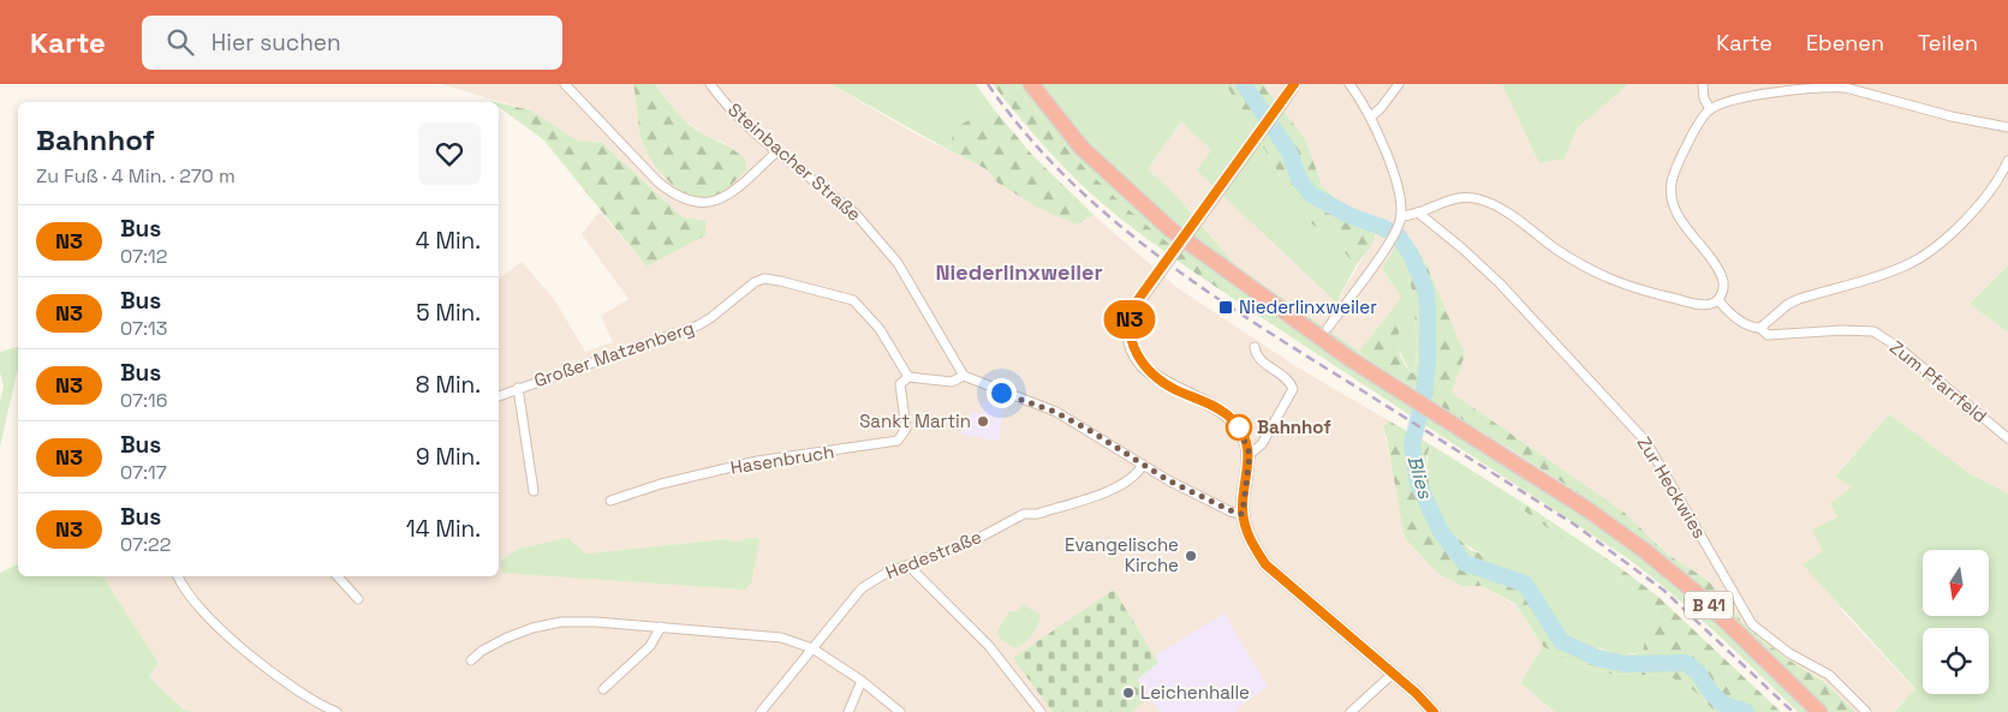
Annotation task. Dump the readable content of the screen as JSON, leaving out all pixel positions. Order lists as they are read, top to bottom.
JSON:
{
  "streets": {
    "highway": ["B 41"],
    "street": [
      "Steinbacher Straße",
      "Großer Matzenberg",
      "Zum Pfarrfeld",
      "Hasenbruch",
      "Zur Heckwies",
      "Hedestraße"
    ]
  },
  "crossings": [
    ["Großer Matzenberg", "Hasenbruch"]
  ],
  "districts": ["Niederlinxweiler"],
  "water": ["Blies"],
  "places": {
    "transit": ["Niederlinxweiler"],
    "other": [
      "Sankt Martin",
      "Bahnhof",
      "Evangelische Kirche",
      "Leichenhalle"
    ]
  },
  "lines": ["bus line N3"],
  "north": "bottom",
  "page": {
    "header": "Karte",
    "search": "Hier suchen",
    "nav": ["Karte", "Ebenen", "Teilen"],
    "on_map": "N3",
    "heading": ["Bahnhof", "Zu Fuß · 4 Min. · 270 m"],
    "list": [
      {
        "mark": "N3",
        "name": "Bus",
        "note": "07:12",
        "value": "4 Min."
      },
      {
        "mark": "N3",
        "name": "Bus",
        "note": "07:13",
        "value": "5 Min."
      },
      {
        "mark": "N3",
        "name": "Bus",
        "note": "07:16",
        "value": "8 Min."
      },
      {
        "mark": "N3",
        "name": "Bus",
        "note": "07:17",
        "value": "9 Min."
      },
      {
        "mark": "N3",
        "name": "Bus",
        "note": "07:22",
        "value": "14 Min."
      }
    ]
  }
}
